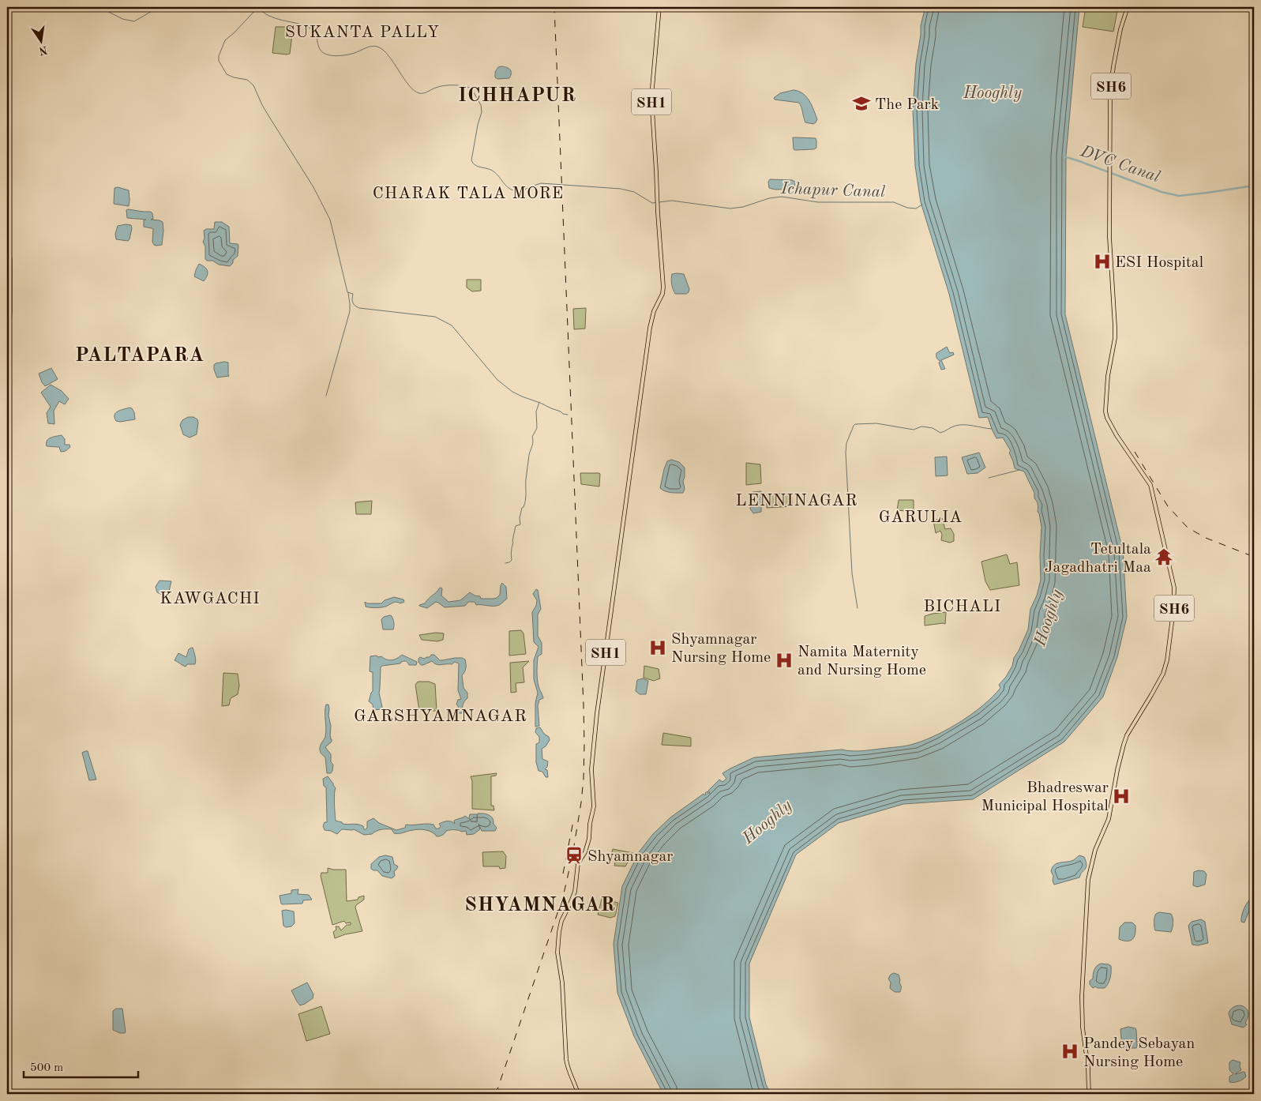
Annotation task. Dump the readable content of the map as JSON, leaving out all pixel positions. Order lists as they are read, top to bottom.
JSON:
{
  "streets": {
    "main road": ["SH6", "SH1"]
  },
  "districts": [
    "SUKANTA PALLY",
    "ICHHAPUR",
    "CHARAK TALA MORE",
    "PALTAPARA",
    "LENNINAGAR",
    "GARULIA",
    "KAWGACHI",
    "BICHALI",
    "GARSHYAMNAGAR",
    "SHYAMNAGAR"
  ],
  "water": ["Hooghly", "DVC Canal", "Ichapur Canal"],
  "places": {
    "school or university": ["The Park"],
    "hospital": [
      "ESI Hospital",
      "Shyamnagar Nursing Home",
      "Namita Maternity and Nursing Home",
      "Bhadreswar Municipal Hospital",
      "Pandey Sebayan Nursing Home"
    ],
    "temple": ["Tetultala Jagadhatri Maa"],
    "station": ["Shyamnagar"]
  },
  "scale_bar": "500 m",
  "north": "bottom"
}
